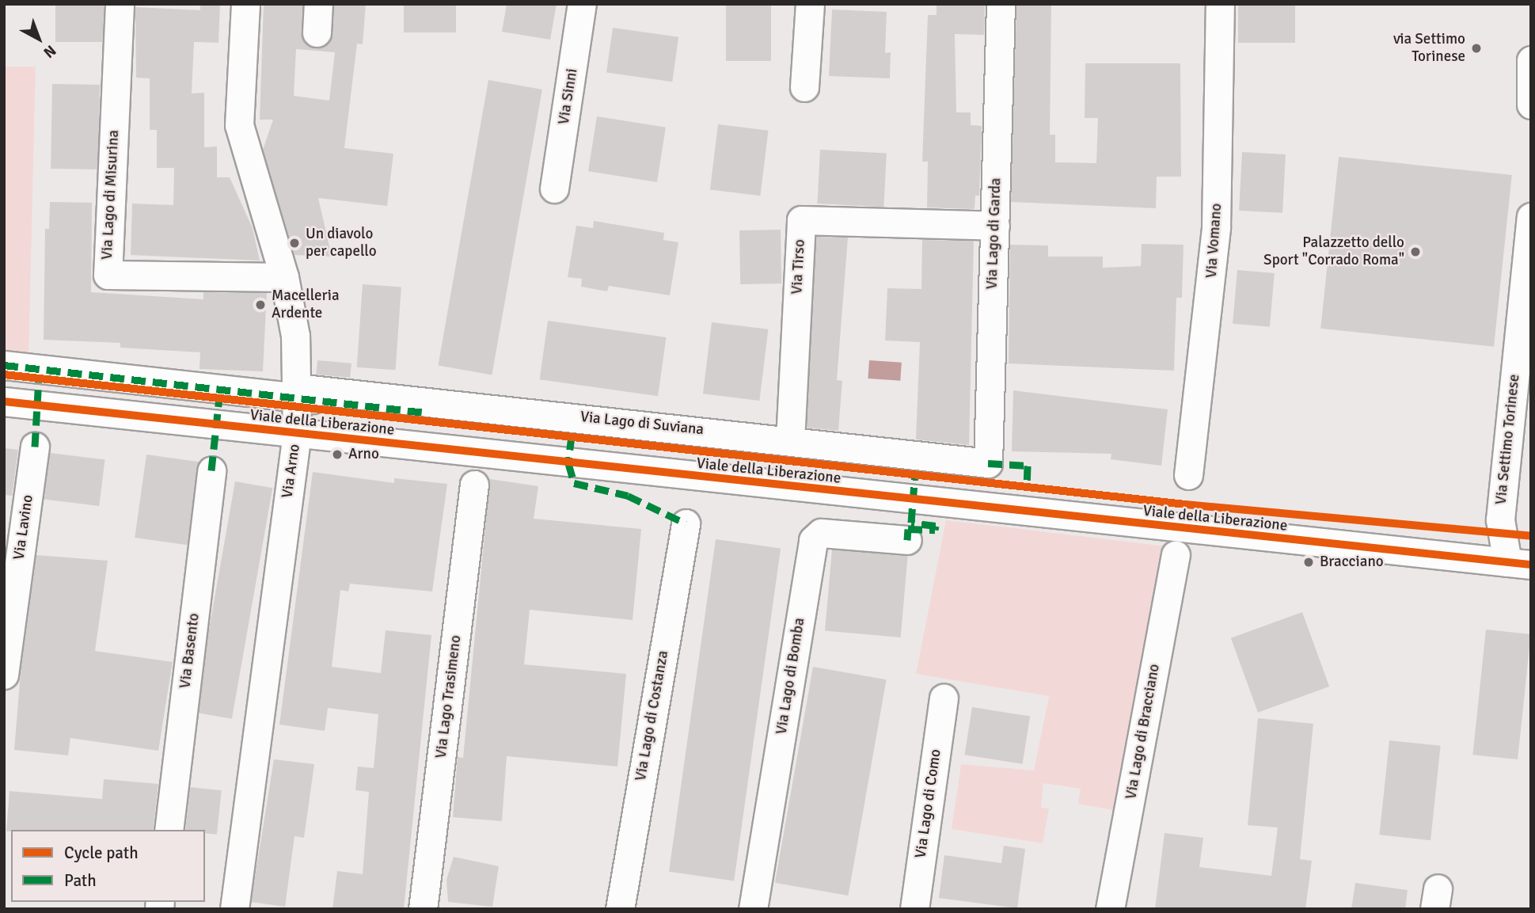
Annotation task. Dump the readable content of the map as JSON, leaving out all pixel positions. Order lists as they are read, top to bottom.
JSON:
{
  "streets": {
    "street": [
      "Via Sinni",
      "Via Lago di Misurina",
      "Via Lago di Garda",
      "Via Vomano",
      "Via Tirso",
      "Viale della Liberazione",
      "Via Lago di Suviana",
      "Via Settimo Torinese",
      "Via Arno",
      "Via Lavino",
      "Via Basento",
      "Via Lago di Bomba",
      "Via Lago Trasimeno",
      "Via Lago di Costanza",
      "Via Lago di Bracciano",
      "Via Lago di Como"
    ]
  },
  "crossings": [
    ["Via Lago di Misurina", "Via Arno"],
    ["Via Lago di Garda", "Via Tirso"],
    ["Via Lago di Garda", "Via Lago di Suviana"],
    ["Via Tirso", "Via Lago di Suviana"],
    ["Viale della Liberazione", "Via Lago di Suviana"],
    ["Viale della Liberazione", "Via Settimo Torinese"],
    ["Viale della Liberazione", "Via Arno"],
    ["Via Lago di Suviana", "Via Arno"]
  ],
  "places": [
    "via Settimo Torinese",
    "Un diavolo per capello",
    "Palazzetto dello Sport \"Corrado Roma\"",
    "Macelleria Ardente",
    "Arno",
    "Bracciano"
  ],
  "legend": ["Cycle path", "Path"],
  "north": "bottom right"
}
